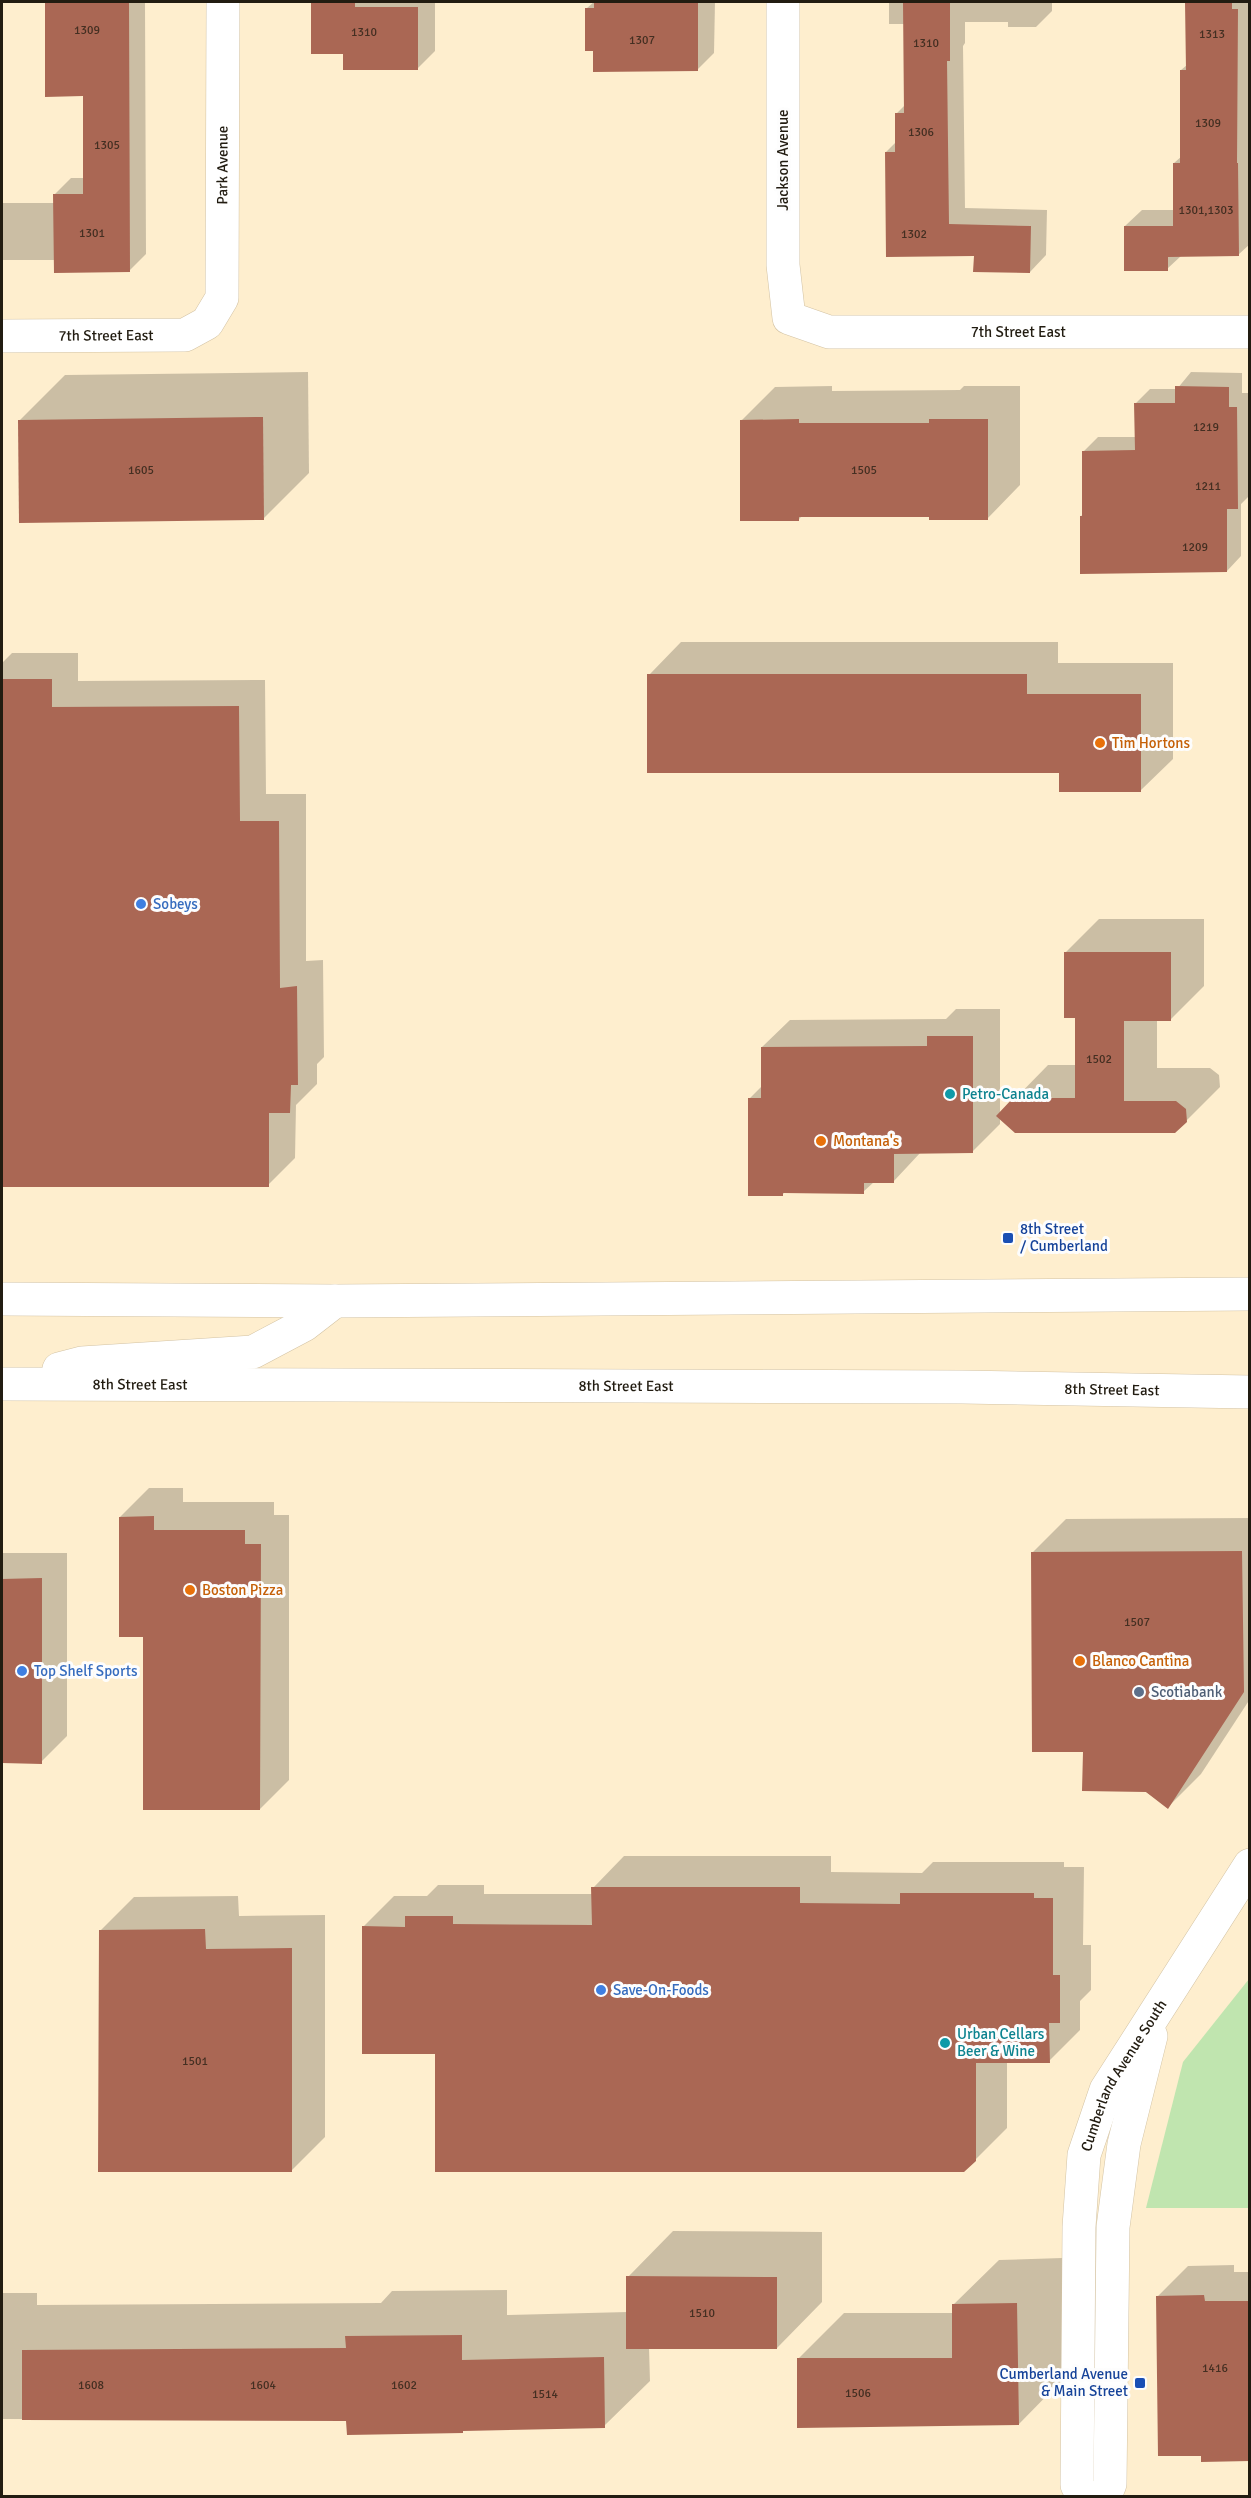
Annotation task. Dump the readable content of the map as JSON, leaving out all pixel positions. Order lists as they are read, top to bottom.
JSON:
{
  "streets": {
    "main road": [
      "Jackson Avenue",
      "Park Avenue",
      "7th Street East",
      "8th Street East",
      "Cumberland Avenue South"
    ]
  },
  "crossings": [
    ["Jackson Avenue", "7th Street East"],
    ["Park Avenue", "7th Street East"]
  ],
  "places": {
    "other": [
      "Tim Hortons",
      "Sobeys",
      "Petro-Canada",
      "Montana's",
      "Boston Pizza",
      "Blanco Cantina",
      "Top Shelf Sports",
      "Scotiabank",
      "Save-On-Foods",
      "Urban Cellars Beer & Wine"
    ],
    "transit": ["8th Street / Cumberland", "Cumberland Avenue & Main Street"]
  },
  "house_numbers": [
    "1309",
    "1310",
    "1313",
    "1307",
    "1310",
    "1309",
    "1306",
    "1305",
    "1301,1303",
    "1301",
    "1302",
    "1219",
    "1605",
    "1505",
    "1211",
    "1209",
    "1502",
    "1507",
    "1501",
    "1510",
    "1416",
    "1608",
    "1604",
    "1602",
    "1506",
    "1514"
  ]
}
